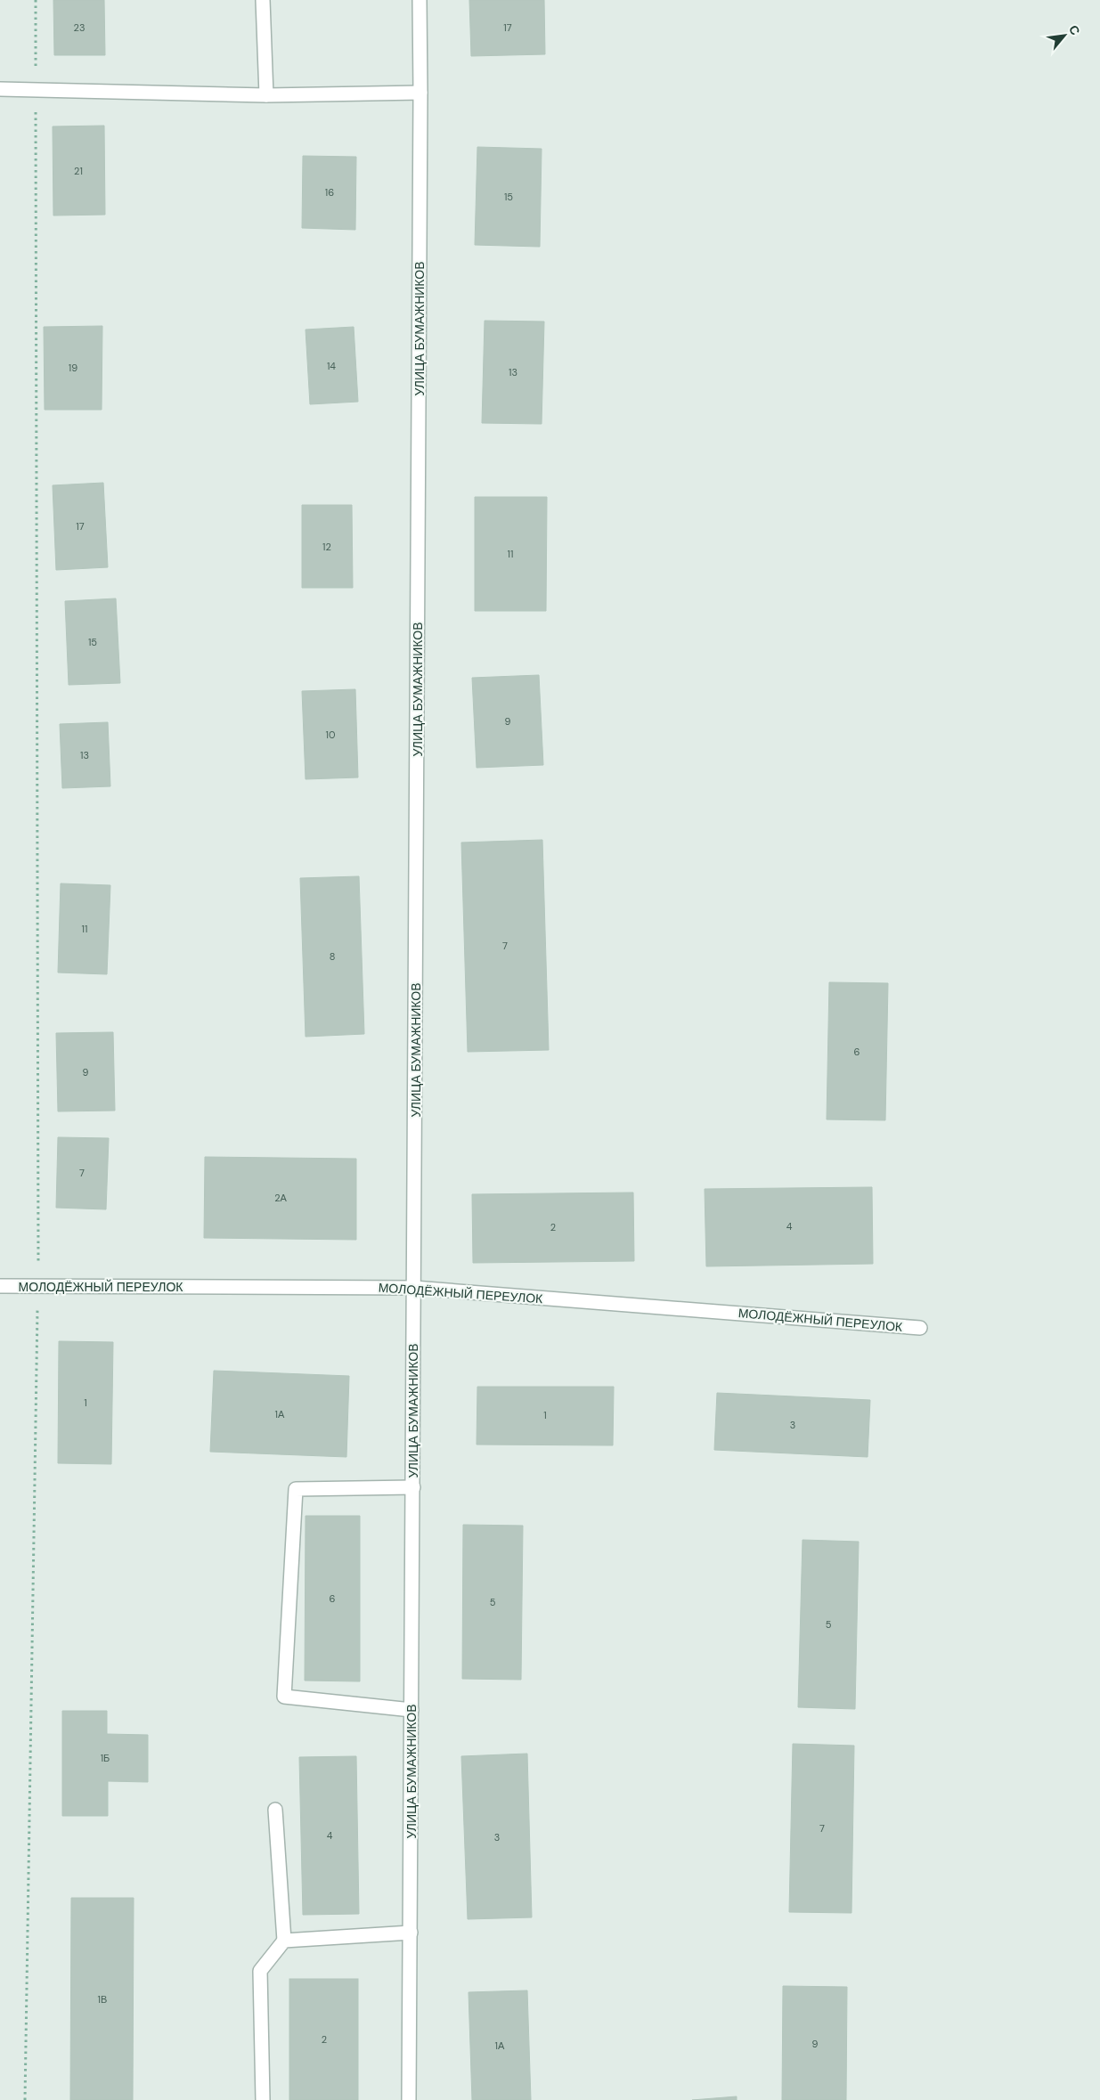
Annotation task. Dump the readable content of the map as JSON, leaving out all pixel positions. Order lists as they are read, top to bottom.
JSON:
{
  "streets": {
    "street": ["УЛИЦА БУМАЖНИКОВ", "МОЛОДЁЖНЫЙ ПЕРЕУЛОК"]
  },
  "crossings": [
    ["УЛИЦА БУМАЖНИКОВ", "МОЛОДЁЖНЫЙ ПЕРЕУЛОК"]
  ],
  "house_numbers": [
    "23",
    "17",
    "21",
    "16",
    "15",
    "14",
    "19",
    "13",
    "17",
    "12",
    "11",
    "15",
    "9",
    "10",
    "13",
    "11",
    "7",
    "8",
    "6",
    "9",
    "7",
    "2А",
    "4",
    "2",
    "1",
    "1А",
    "1",
    "3",
    "6",
    "5",
    "5",
    "1Б",
    "7",
    "4",
    "3",
    "1В",
    "2",
    "9",
    "1А"
  ],
  "north": "top right"
}
